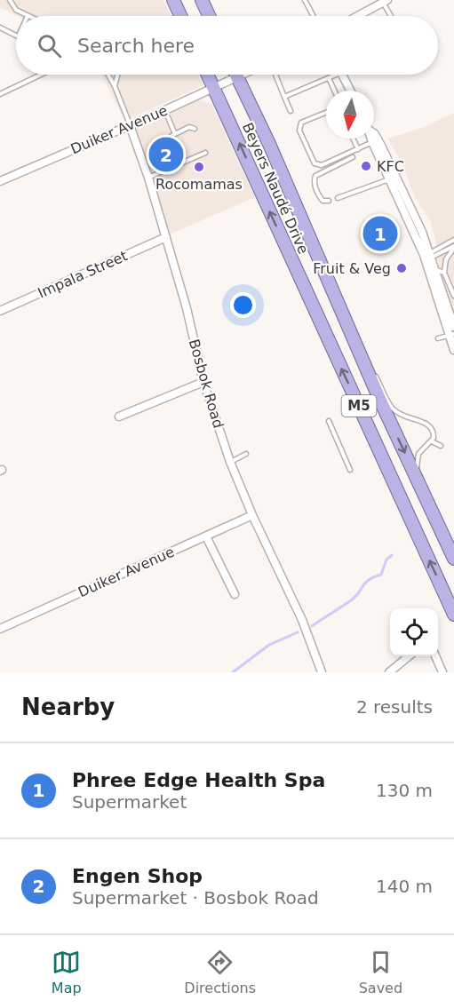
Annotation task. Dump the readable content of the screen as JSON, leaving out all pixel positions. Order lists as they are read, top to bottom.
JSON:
{
  "streets": {
    "main road": ["Beyers Naudé Drive", "M5"],
    "street": ["Duiker Avenue", "Impala Street", "Bosbok Road"]
  },
  "crossings": [
    ["Duiker Avenue", "Beyers Naudé Drive"],
    ["Duiker Avenue", "Bosbok Road"],
    ["Impala Street", "Bosbok Road"]
  ],
  "places": ["KFC", "Rocomamas", "Fruit & Veg"],
  "north": "bottom",
  "page": {
    "search": "Search here",
    "pins": ["2", "1"],
    "heading": ["Nearby", "2 results"],
    "list": [
      {
        "mark": "1",
        "name": "Phree Edge Health Spa",
        "note": "Supermarket",
        "value": "130 m"
      },
      {
        "mark": "2",
        "name": "Engen Shop",
        "note": "Supermarket · Bosbok Road",
        "value": "140 m"
      }
    ],
    "nav": ["Map", "Directions", "Saved"]
  }
}
